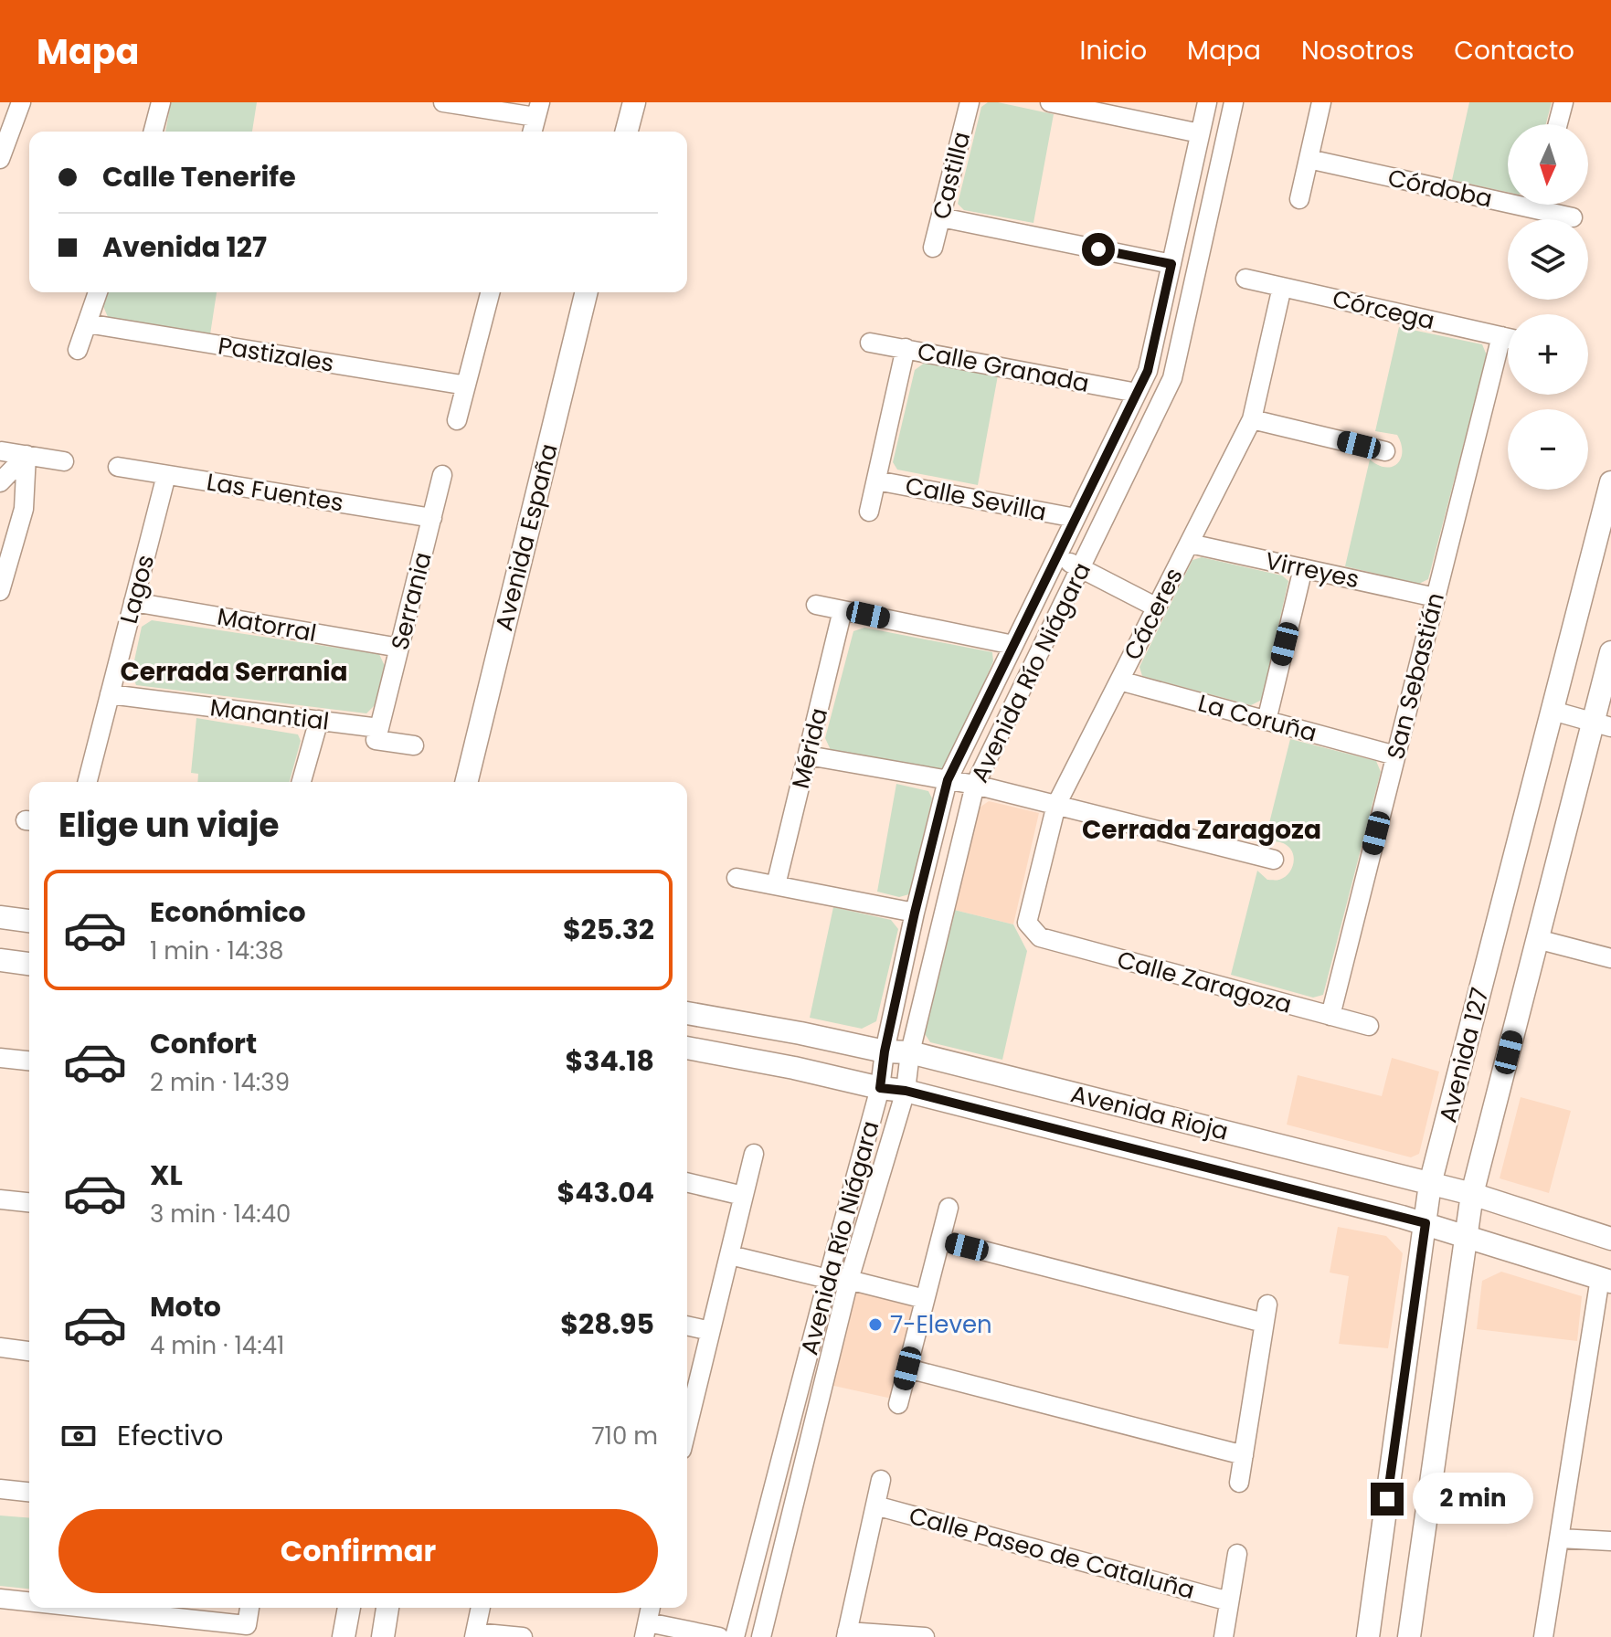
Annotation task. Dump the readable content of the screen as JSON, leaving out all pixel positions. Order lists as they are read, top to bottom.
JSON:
{
  "streets": {
    "main road": ["Avenida España", "Avenida 127", "Avenida Rioja"],
    "street": [
      "Castilla",
      "Córdoba",
      "Córcega",
      "Pastizales",
      "Calle Granada",
      "Las Fuentes",
      "Calle Sevilla",
      "Virreyes",
      "Lagos",
      "Serrania",
      "Cáceres",
      "Matorral",
      "Avenida Río Niágara",
      "San Sebastián",
      "Manantial",
      "La Coruña",
      "Mérida",
      "Calle Zaragoza",
      "Calle Paseo de Cataluña"
    ]
  },
  "crossings": [
    ["Córcega", "Cáceres"],
    ["Córcega", "San Sebastián"],
    ["Calle Granada", "Avenida Río Niágara"],
    ["Las Fuentes", "Lagos"],
    ["Las Fuentes", "Serrania"],
    ["Calle Sevilla", "Avenida Río Niágara"],
    ["Virreyes", "Cáceres"],
    ["Virreyes", "San Sebastián"],
    ["Lagos", "Matorral"],
    ["Lagos", "Manantial"],
    ["Serrania", "Matorral"],
    ["Serrania", "Manantial"],
    ["Cáceres", "La Coruña"],
    ["Cáceres", "Calle Zaragoza"],
    ["Avenida Río Niágara", "Avenida Rioja"],
    ["San Sebastián", "La Coruña"],
    ["San Sebastián", "Calle Zaragoza"],
    ["Avenida 127", "Avenida Rioja"]
  ],
  "districts": ["Cerrada Serrania", "Cerrada Zaragoza"],
  "places": ["7-Eleven"],
  "north": "bottom",
  "page": {
    "header": "Mapa",
    "nav": [
      "Inicio",
      "Mapa",
      "Nosotros",
      "Contacto"
    ],
    "map_buttons": ["+", "−"],
    "banner": ["Calle Tenerife", "Avenida 127"],
    "heading": "Elige un viaje",
    "list": [
      {
        "name": "Económico",
        "note": "1 min · 14:38",
        "value": "$25.32"
      },
      {
        "name": "Confort",
        "note": "2 min · 14:39",
        "value": "$34.18"
      },
      {
        "name": "XL",
        "note": "3 min · 14:40",
        "value": "$43.04"
      },
      {
        "name": "Moto",
        "note": "4 min · 14:41",
        "value": "$28.95"
      }
    ],
    "pay": ["Efectivo", "710 m"],
    "bubble": "2 min",
    "buttons": "Confirmar"
  }
}
